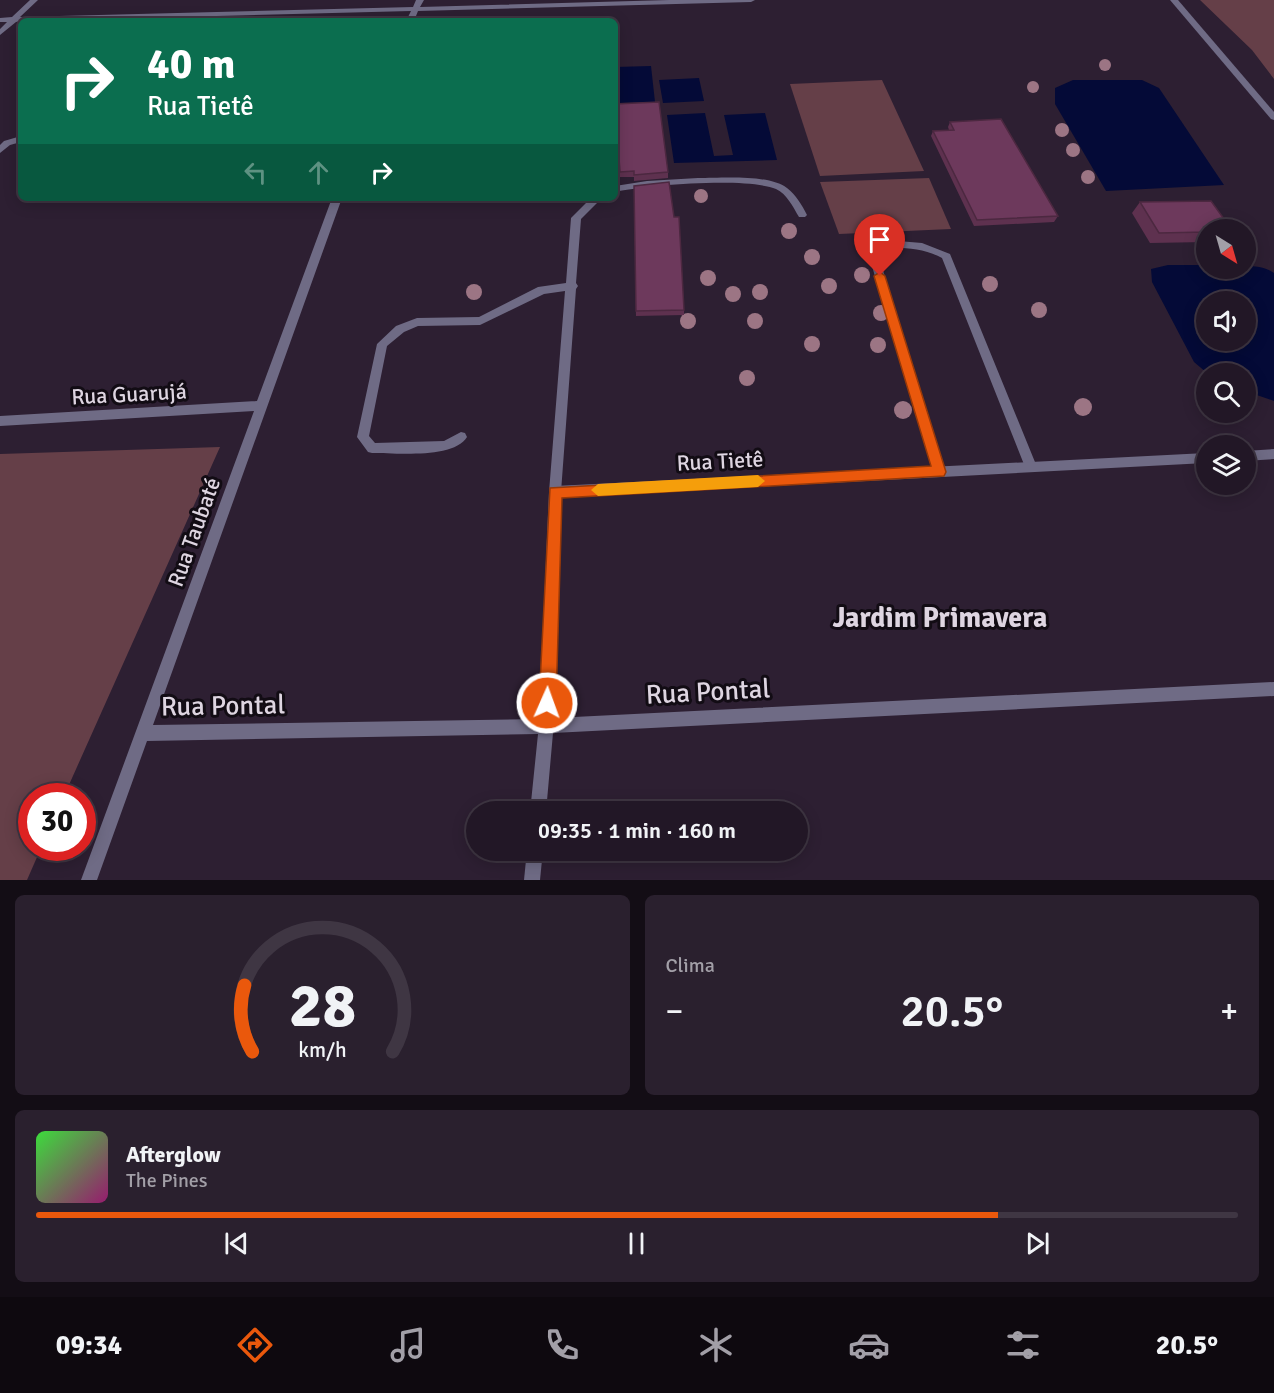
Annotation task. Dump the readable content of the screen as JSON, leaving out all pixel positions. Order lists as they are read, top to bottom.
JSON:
{
  "streets": {
    "street": [
      "Rua Guarujá",
      "Rua Tietê",
      "Rua Taubaté",
      "Rua Pontal"
    ]
  },
  "crossings": [
    ["Rua Guarujá", "Rua Taubaté"],
    ["Rua Taubaté", "Rua Pontal"]
  ],
  "districts": ["Jardim Primavera"],
  "north": "bottom right",
  "page": {
    "turn": ["40 m", "Rua Tietê"],
    "limit": "30",
    "trip": "09:35 · 1 min · 160 m",
    "tile": "Clima",
    "heat": ["−", "20.5°", "+"],
    "song": ["Afterglow", "The Pines"],
    "tabs": ["09:34", "20.5°"],
    "gauge": ["28", "km/h"]
  }
}
